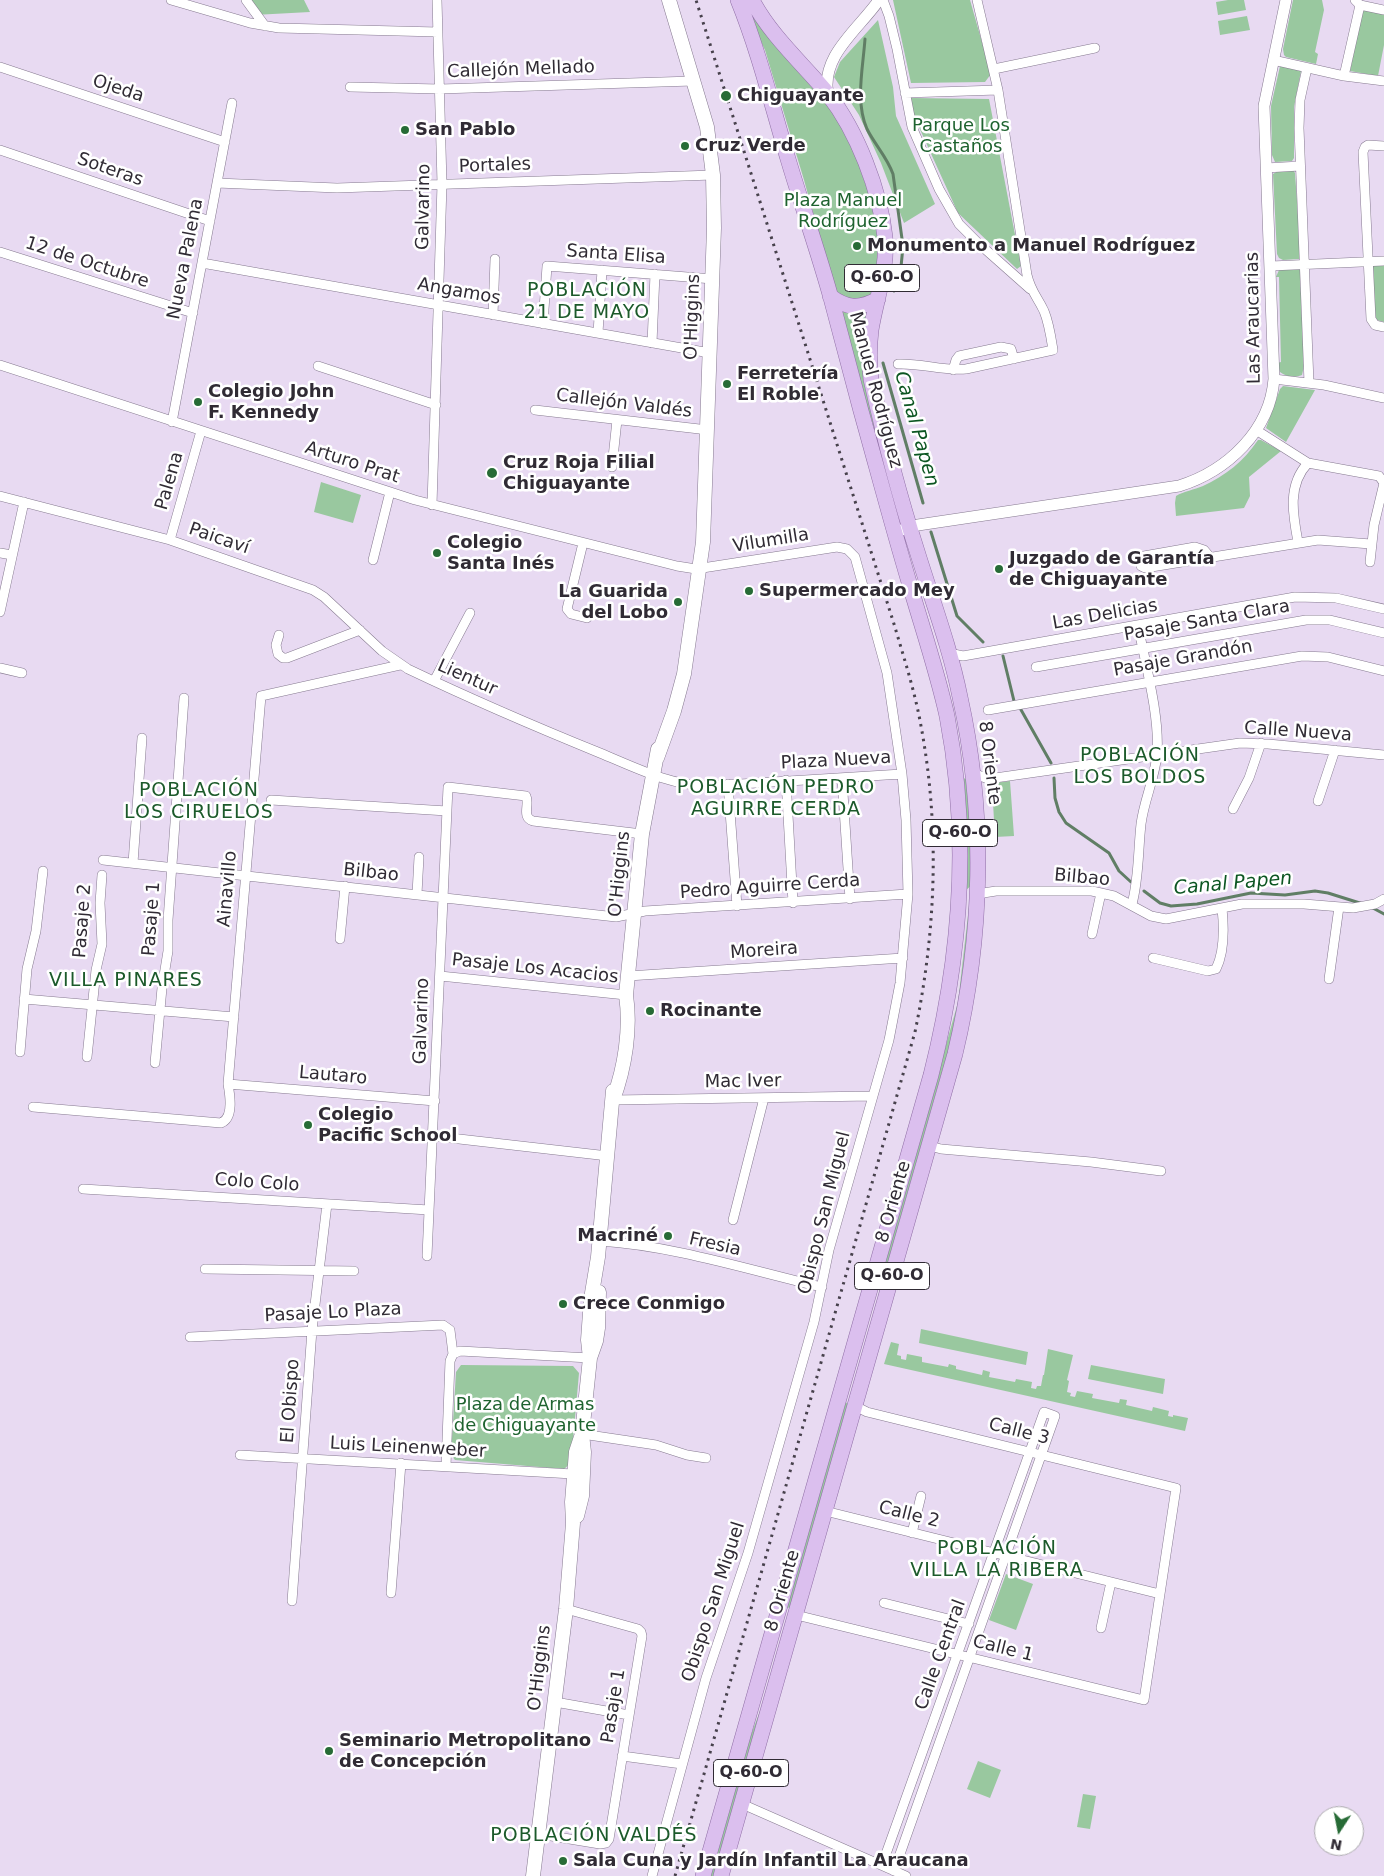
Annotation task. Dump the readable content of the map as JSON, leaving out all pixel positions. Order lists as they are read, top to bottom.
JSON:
{
  "streets": {
    "main road": [
      "Q-60-O",
      "O'Higgins",
      "Manuel Rodríguez",
      "8 Oriente"
    ],
    "street": [
      "Callejón Mellado",
      "Ojeda",
      "Portales",
      "Soteras",
      "Galvarino",
      "Santa Elisa",
      "Nueva Palena",
      "12 de Octubre",
      "Angamos",
      "Las Araucarias",
      "Callejón Valdés",
      "Arturo Prat",
      "Palena",
      "Paicaví",
      "Vilumilla",
      "Las Delicias",
      "Pasaje Santa Clara",
      "Pasaje Grandón",
      "Lientur",
      "Calle Nueva",
      "Plaza Nueva",
      "Bilbao",
      "Pedro Aguirre Cerda",
      "Ainavillo",
      "Pasaje 1",
      "Pasaje 2",
      "Moreira",
      "Pasaje Los Acacios",
      "Lautaro",
      "Mac Iver",
      "Colo Colo",
      "Obispo San Miguel",
      "Fresia",
      "Pasaje Lo Plaza",
      "El Obispo",
      "Calle 3",
      "Luis Leinenweber",
      "Calle 2",
      "Calle 1",
      "Calle Central"
    ]
  },
  "crossings": [
    ["Callejón Mellado", "Galvarino"],
    ["Callejón Mellado", "O'Higgins"],
    ["Ojeda", "Nueva Palena"],
    ["Portales", "Galvarino"],
    ["Portales", "Nueva Palena"],
    ["Portales", "O'Higgins"],
    ["Soteras", "Nueva Palena"],
    ["Galvarino", "Angamos"],
    ["Galvarino", "O'Higgins"],
    ["Galvarino", "Arturo Prat"],
    ["Galvarino", "Bilbao"],
    ["Galvarino", "Pasaje Los Acacios"],
    ["Galvarino", "Lautaro"],
    ["Galvarino", "Colo Colo"],
    ["Santa Elisa", "Angamos"],
    ["Santa Elisa", "O'Higgins"],
    ["Nueva Palena", "12 de Octubre"],
    ["Nueva Palena", "Angamos"],
    ["Nueva Palena", "Arturo Prat"],
    ["Angamos", "O'Higgins"],
    ["O'Higgins", "Callejón Valdés"],
    ["O'Higgins", "Arturo Prat"],
    ["O'Higgins", "Vilumilla"],
    ["O'Higgins", "Lientur"],
    ["O'Higgins", "Plaza Nueva"],
    ["O'Higgins", "Bilbao"],
    ["O'Higgins", "Pedro Aguirre Cerda"],
    ["O'Higgins", "Pasaje 1"],
    ["O'Higgins", "Moreira"],
    ["O'Higgins", "Pasaje Los Acacios"],
    ["O'Higgins", "Mac Iver"],
    ["O'Higgins", "Fresia"],
    ["O'Higgins", "Luis Leinenweber"],
    ["Las Araucarias", "Manuel Rodríguez"],
    ["Las Araucarias", "8 Oriente"],
    ["Manuel Rodríguez", "8 Oriente"],
    ["Arturo Prat", "Palena"],
    ["Arturo Prat", "Vilumilla"],
    ["Palena", "Paicaví"],
    ["Paicaví", "Lientur"],
    ["Paicaví", "Ainavillo"],
    ["Vilumilla", "Obispo San Miguel"],
    ["Las Delicias", "8 Oriente"],
    ["Lientur", "Plaza Nueva"],
    ["Lientur", "Ainavillo"],
    ["Calle Nueva", "8 Oriente"],
    ["Plaza Nueva", "Obispo San Miguel"],
    ["8 Oriente", "Bilbao"],
    ["8 Oriente", "Calle 3"],
    ["8 Oriente", "Calle 2"],
    ["8 Oriente", "Calle 1"],
    ["Bilbao", "Pedro Aguirre Cerda"],
    ["Bilbao", "Ainavillo"],
    ["Bilbao", "Pasaje 1"],
    ["Pedro Aguirre Cerda", "Obispo San Miguel"],
    ["Ainavillo", "Lautaro"],
    ["Moreira", "Obispo San Miguel"],
    ["Mac Iver", "Obispo San Miguel"],
    ["Colo Colo", "El Obispo"],
    ["Obispo San Miguel", "Fresia"],
    ["Pasaje Lo Plaza", "El Obispo"],
    ["Pasaje Lo Plaza", "Luis Leinenweber"],
    ["El Obispo", "Luis Leinenweber"],
    ["Calle 3", "Calle 2"],
    ["Calle 3", "Calle 1"],
    ["Calle 3", "Calle Central"],
    ["Calle 2", "Calle 1"],
    ["Calle 2", "Calle Central"],
    ["Calle 1", "Calle Central"]
  ],
  "districts": [
    "POBLACIÓN 21 DE MAYO",
    "POBLACIÓN LOS BOLDOS",
    "POBLACIÓN PEDRO AGUIRRE CERDA",
    "POBLACIÓN LOS CIRUELOS",
    "VILLA PINARES",
    "POBLACIÓN VILLA LA RIBERA",
    "POBLACIÓN VALDÉS"
  ],
  "water": ["Canal Papen"],
  "parks": ["Parque Los Castaños", "Plaza Manuel Rodríguez", "Plaza de Armas de Chiguayante"],
  "places": [
    "Chiguayante",
    "San Pablo",
    "Cruz Verde",
    "Monumento a Manuel Rodríguez",
    "Ferretería El Roble",
    "Colegio John F. Kennedy",
    "Cruz Roja Filial Chiguayante",
    "Colegio Santa Inés",
    "Juzgado de Garantía de Chiguayante",
    "Supermercado Mey",
    "La Guarida del Lobo",
    "Rocinante",
    "Colegio Pacific School",
    "Macriné",
    "Crece Conmigo",
    "Seminario Metropolitano de Concepción",
    "Sala Cuna y Jardín Infantil La Araucana"
  ],
  "north": "bottom"
}
